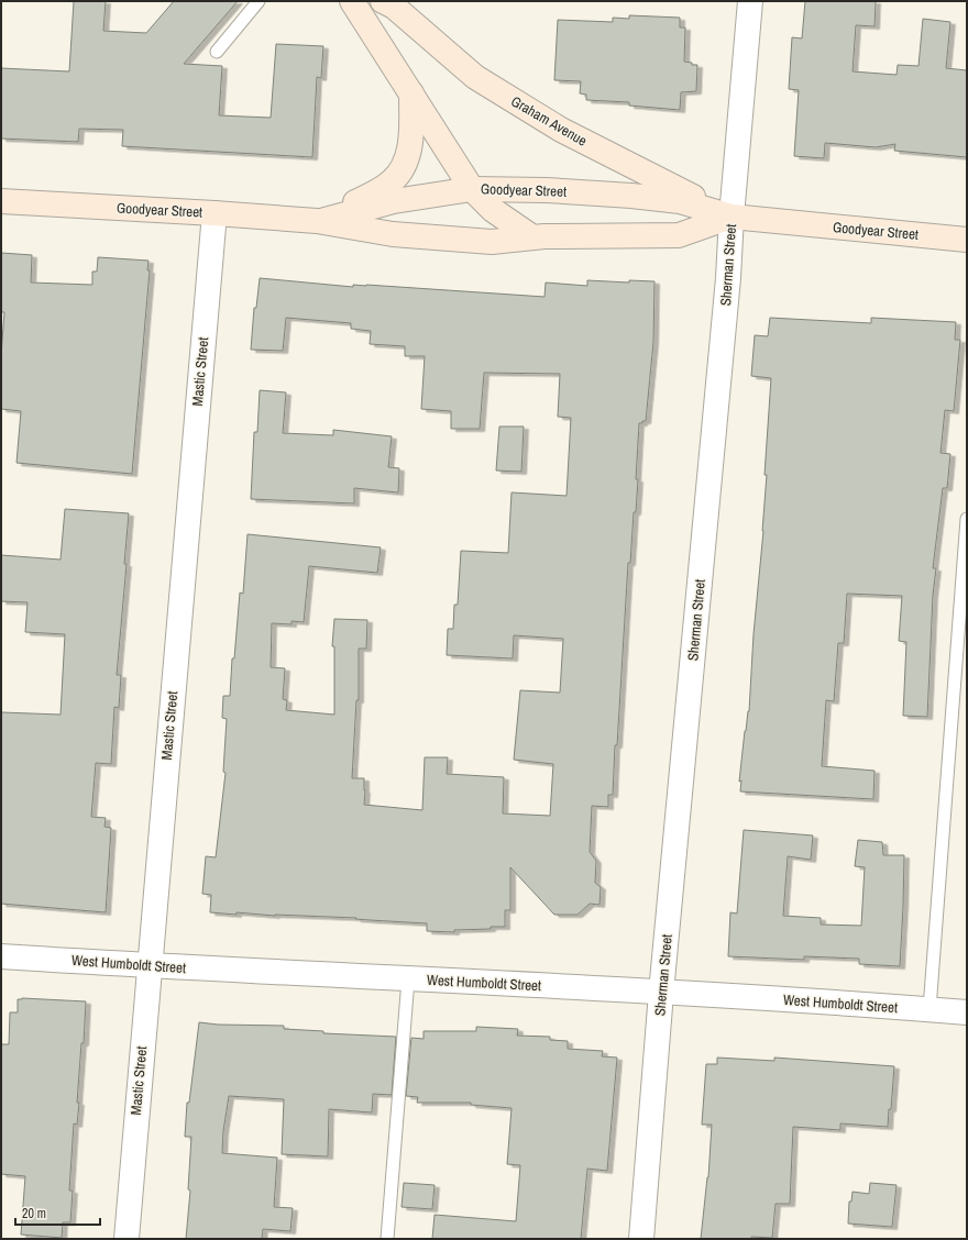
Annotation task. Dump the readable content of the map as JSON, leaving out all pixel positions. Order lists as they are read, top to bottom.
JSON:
{
  "streets": {
    "main road": ["Graham Avenue", "Goodyear Street"],
    "street": ["Sherman Street", "Mastic Street", "West Humboldt Street"]
  },
  "crossings": [
    ["Graham Avenue", "Goodyear Street"],
    ["Graham Avenue", "Sherman Street"],
    ["Goodyear Street", "Sherman Street"],
    ["Goodyear Street", "Mastic Street"],
    ["Sherman Street", "West Humboldt Street"],
    ["Mastic Street", "West Humboldt Street"]
  ],
  "scale_bar": "20 m"
}
